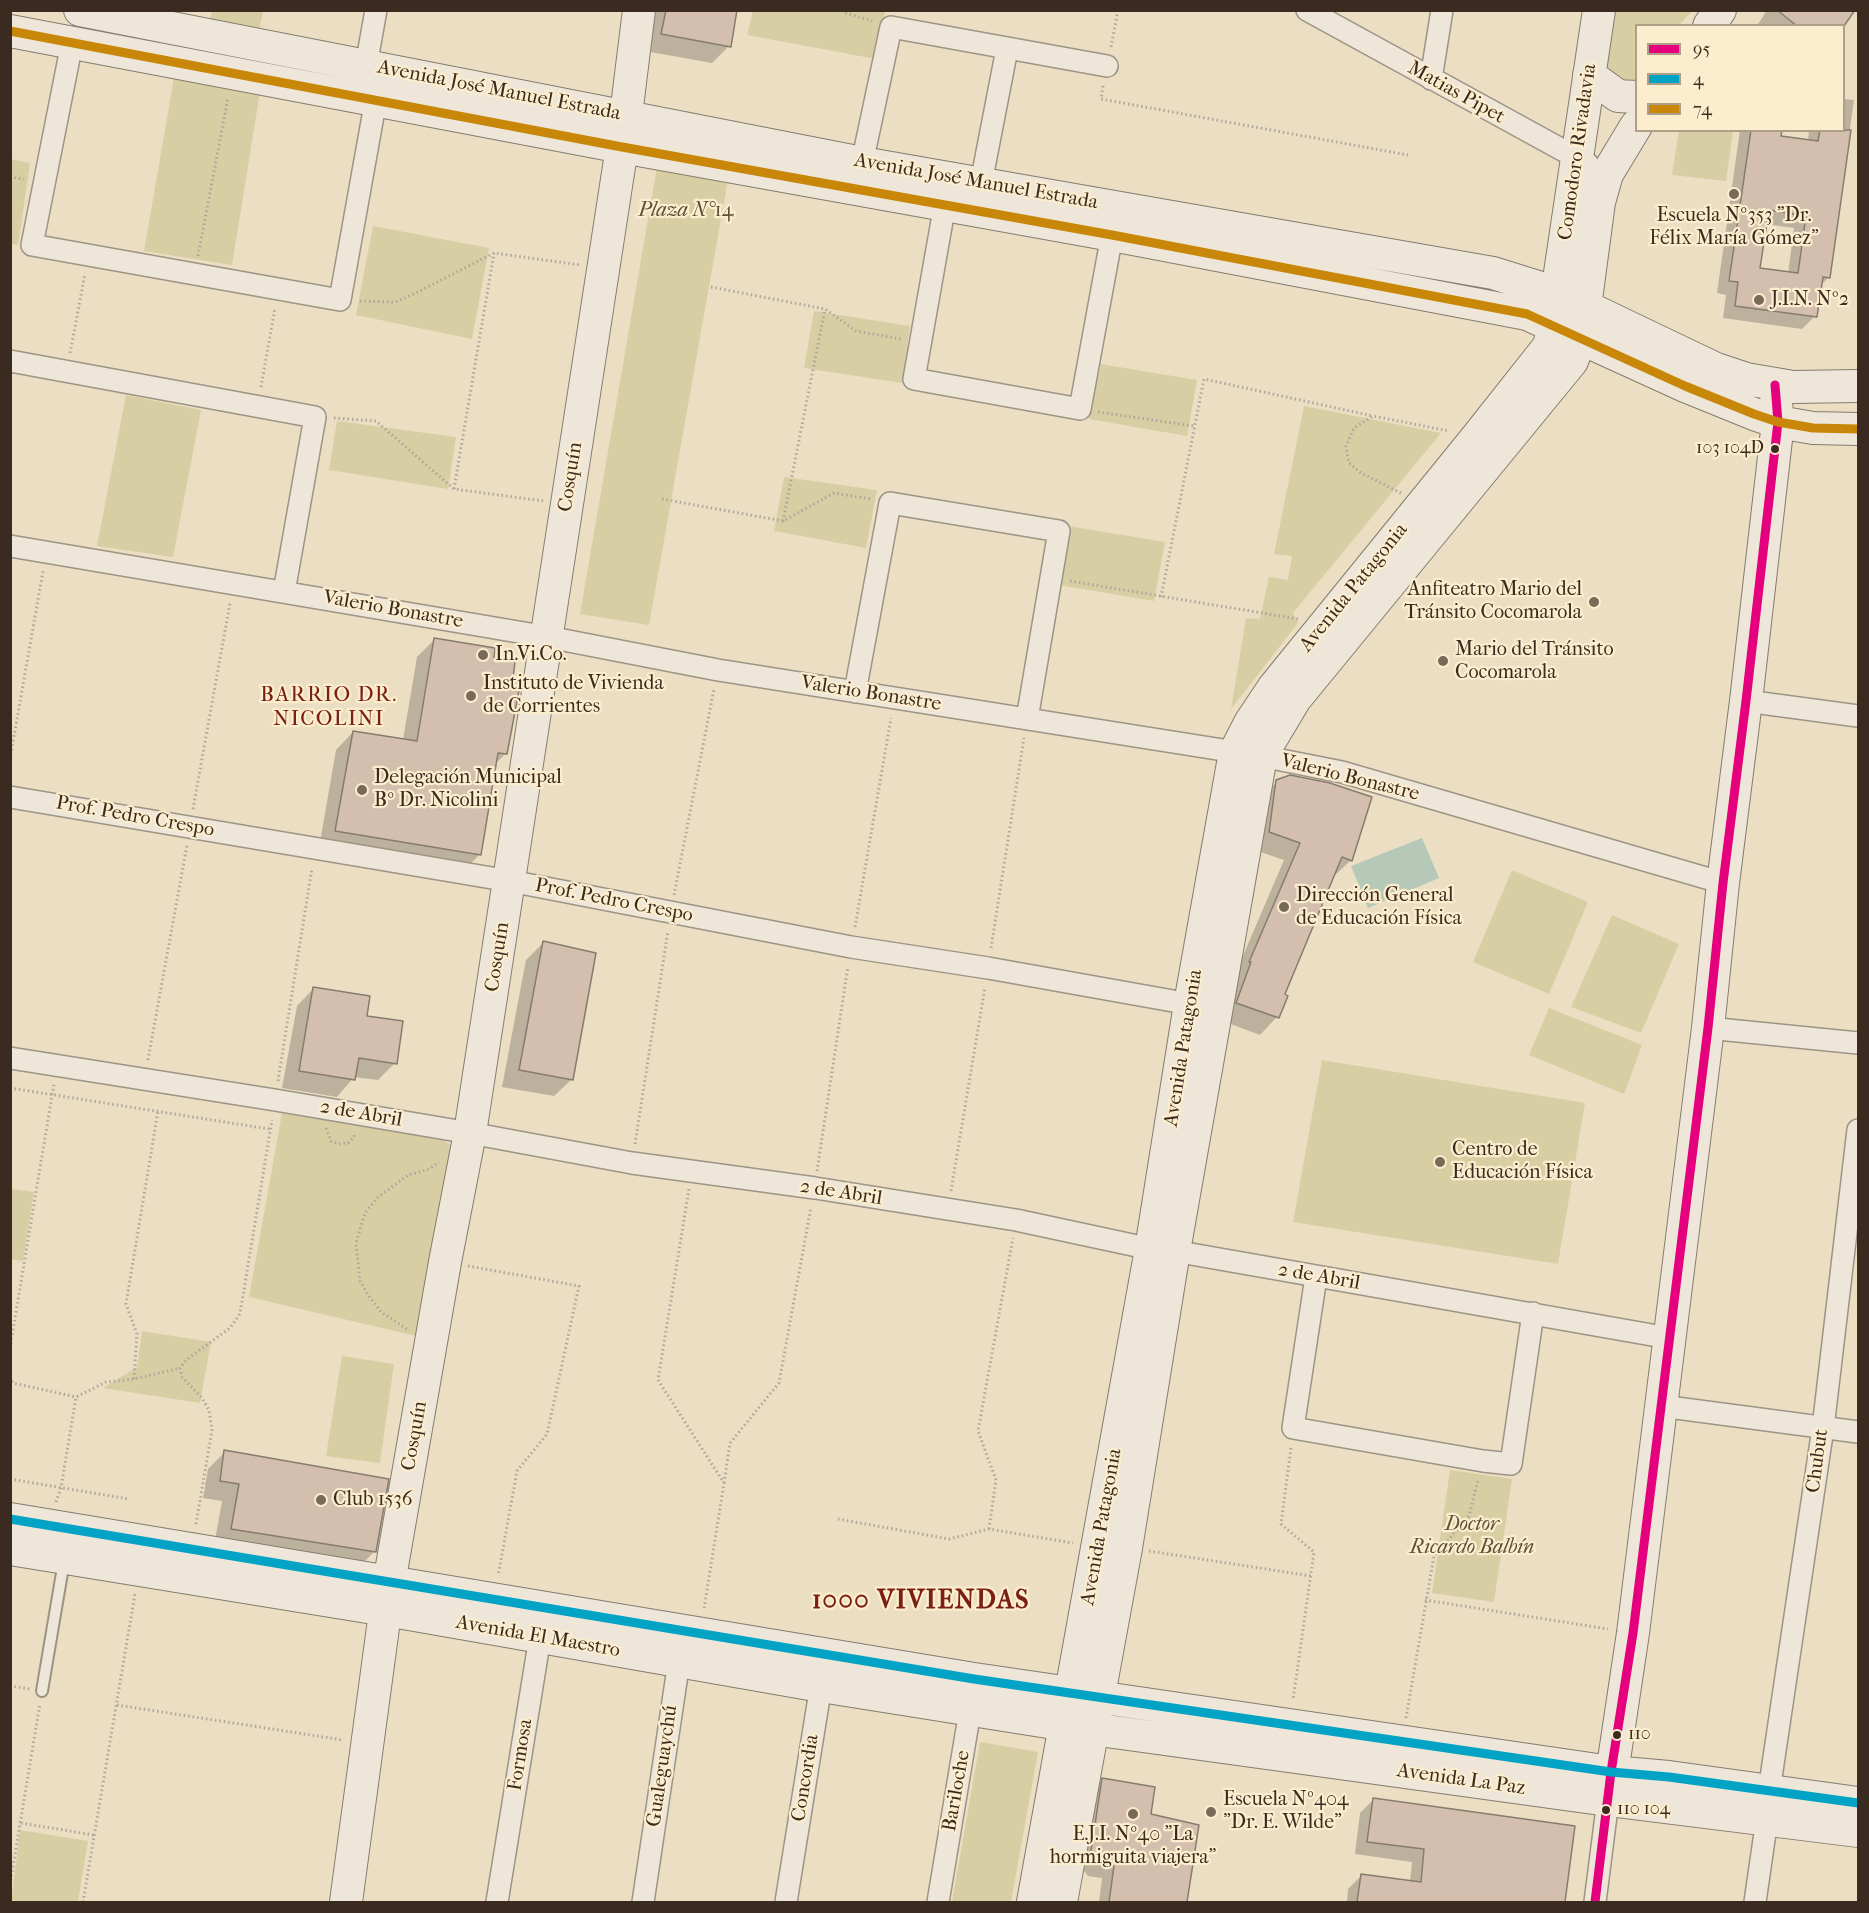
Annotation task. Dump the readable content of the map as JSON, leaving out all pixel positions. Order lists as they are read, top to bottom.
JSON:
{
  "streets": {
    "main road": [
      "Avenida José Manuel Estrada",
      "Comodoro Rivadavia",
      "Cosquín",
      "Avenida Patagonia",
      "Avenida El Maestro",
      "Avenida La Paz"
    ],
    "street": [
      "Matias Pipet",
      "Valerio Bonastre",
      "Prof. Pedro Crespo",
      "2 de Abril",
      "Chubut",
      "Formosa",
      "Gualeguaychú",
      "Concordia",
      "Bariloche"
    ]
  },
  "crossings": [
    ["Avenida José Manuel Estrada", "Comodoro Rivadavia"],
    ["Avenida José Manuel Estrada", "Cosquín"],
    ["Avenida José Manuel Estrada", "Avenida Patagonia"],
    ["Matias Pipet", "Comodoro Rivadavia"],
    ["Comodoro Rivadavia", "Avenida Patagonia"],
    ["Cosquín", "Valerio Bonastre"],
    ["Cosquín", "Prof. Pedro Crespo"],
    ["Cosquín", "2 de Abril"],
    ["Cosquín", "Avenida El Maestro"],
    ["Avenida Patagonia", "Valerio Bonastre"],
    ["Avenida Patagonia", "Prof. Pedro Crespo"],
    ["Avenida Patagonia", "2 de Abril"],
    ["Avenida Patagonia", "Avenida El Maestro"],
    ["Avenida Patagonia", "Avenida La Paz"],
    ["Chubut", "Avenida La Paz"],
    ["Avenida El Maestro", "Formosa"],
    ["Avenida El Maestro", "Gualeguaychú"],
    ["Avenida El Maestro", "Concordia"],
    ["Avenida El Maestro", "Avenida La Paz"],
    ["Avenida El Maestro", "Bariloche"]
  ],
  "districts": ["BARRIO DR. NICOLINI", "1000 VIVIENDAS"],
  "parks": ["Plaza N°14", "Doctor Ricardo Balbín"],
  "places": [
    "Escuela Nº353 \"Dr. Félix María Gómez\"",
    "J.I.N. Nº2",
    "103 104D",
    "Anfiteatro Mario del Tránsito Cocomarola",
    "In.Vi.Co.",
    "Mario del Tránsito Cocomarola",
    "Instituto de Vivienda de Corrientes",
    "Delegación Municipal Bº Dr. Nicolini",
    "Dirección General de Educación Física",
    "Centro de Educación Física",
    "Club 1536",
    "110",
    "110 104",
    "Escuela Nº404 \"Dr. E. Wilde\"",
    "E.J.I. Nº40 \"La hormiguita viajera\""
  ],
  "lines": ["transit line 74", "transit line 95", "transit line 4"],
  "legend": ["95", "4", "74"]
}
